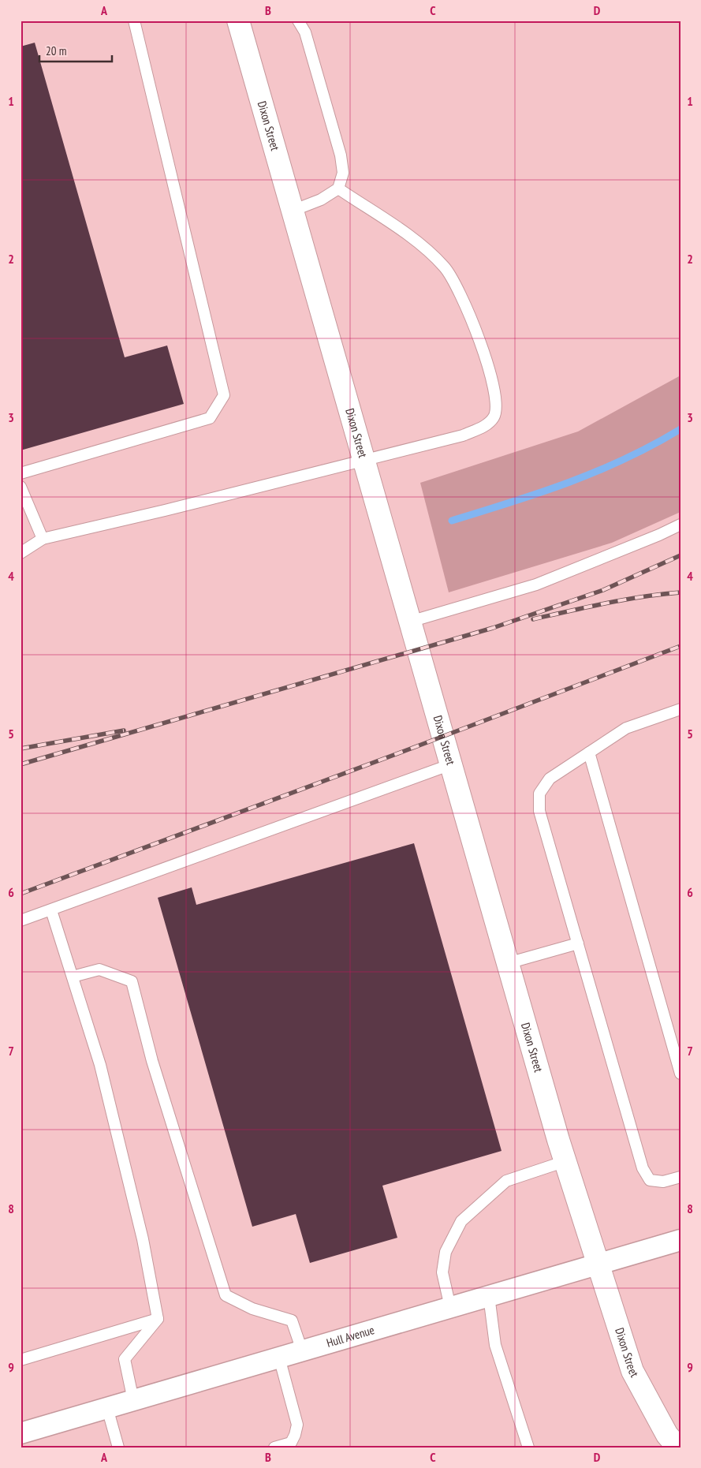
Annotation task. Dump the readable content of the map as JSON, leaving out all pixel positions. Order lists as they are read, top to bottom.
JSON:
{
  "streets": {
    "street": ["Dixon Street", "Hull Avenue"]
  },
  "crossings": [
    ["Dixon Street", "Hull Avenue"]
  ],
  "scale_bar": "20 m",
  "grid": {
    "columns": [
      "A",
      "B",
      "C",
      "D"
    ],
    "rows": [
      "1",
      "2",
      "3",
      "4",
      "5",
      "6",
      "7",
      "8",
      "9"
    ]
  }
}
